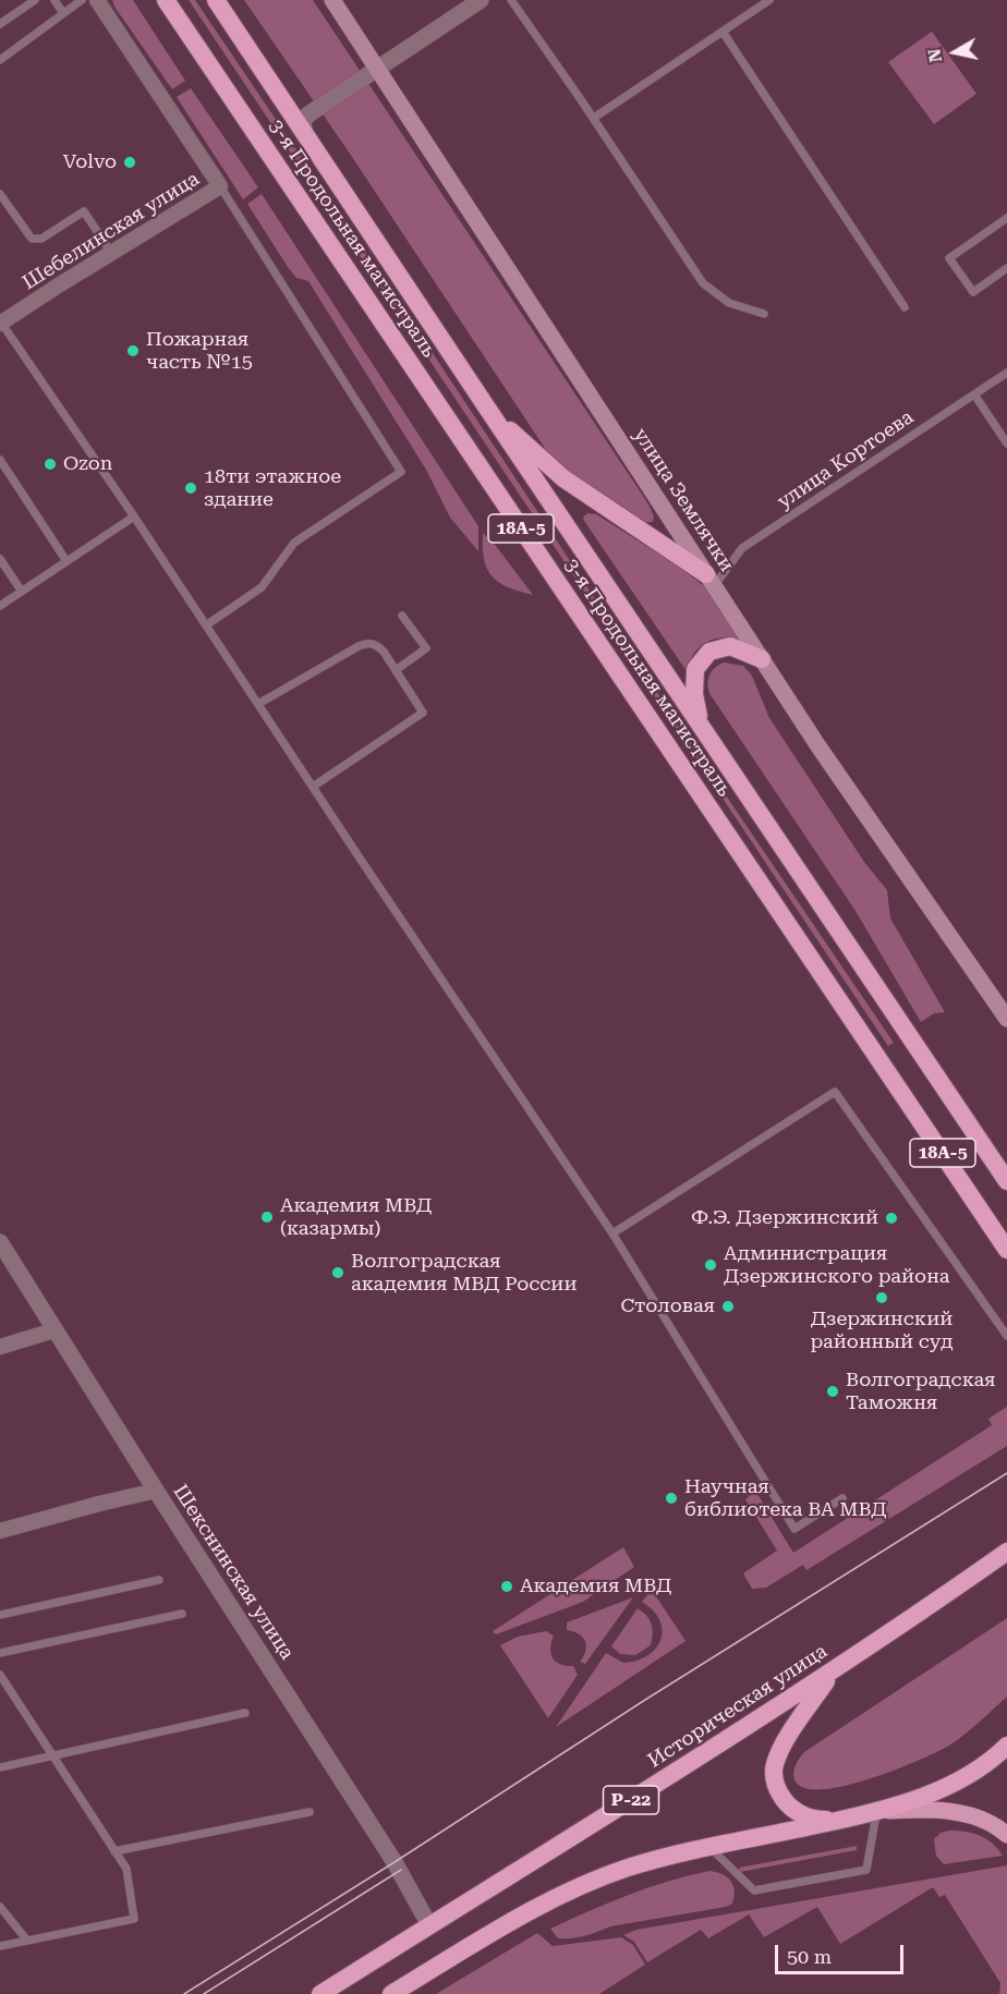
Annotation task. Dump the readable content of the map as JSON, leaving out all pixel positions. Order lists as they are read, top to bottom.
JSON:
{
  "streets": {
    "highway": [
      "3-я Продольная магистраль",
      "18А-5",
      "Историческая улица",
      "Р-22"
    ],
    "main road": ["улица Землячки"],
    "street": ["Шебелинская улица", "Шекснинская улица"],
    "lane": ["улица Кортоева"]
  },
  "crossings": [
    ["улица Кортоева", "улица Землячки"],
    ["Шекснинская улица", "Историческая улица"],
    ["Историческая улица", "Р-22"]
  ],
  "places": [
    "Volvo",
    "Пожарная часть №15",
    "Ozon",
    "18ти этажное здание",
    "Академия МВД (казармы)",
    "Ф.Э. Дзержинский",
    "Администрация Дзержинского района",
    "Волгоградская академия МВД России",
    "Дзержинский районный суд",
    "Столовая",
    "Волгоградская Таможня",
    "Научная библиотека ВА МВД",
    "Академия МВД"
  ],
  "scale_bar": "50 m",
  "north": "left"
}
